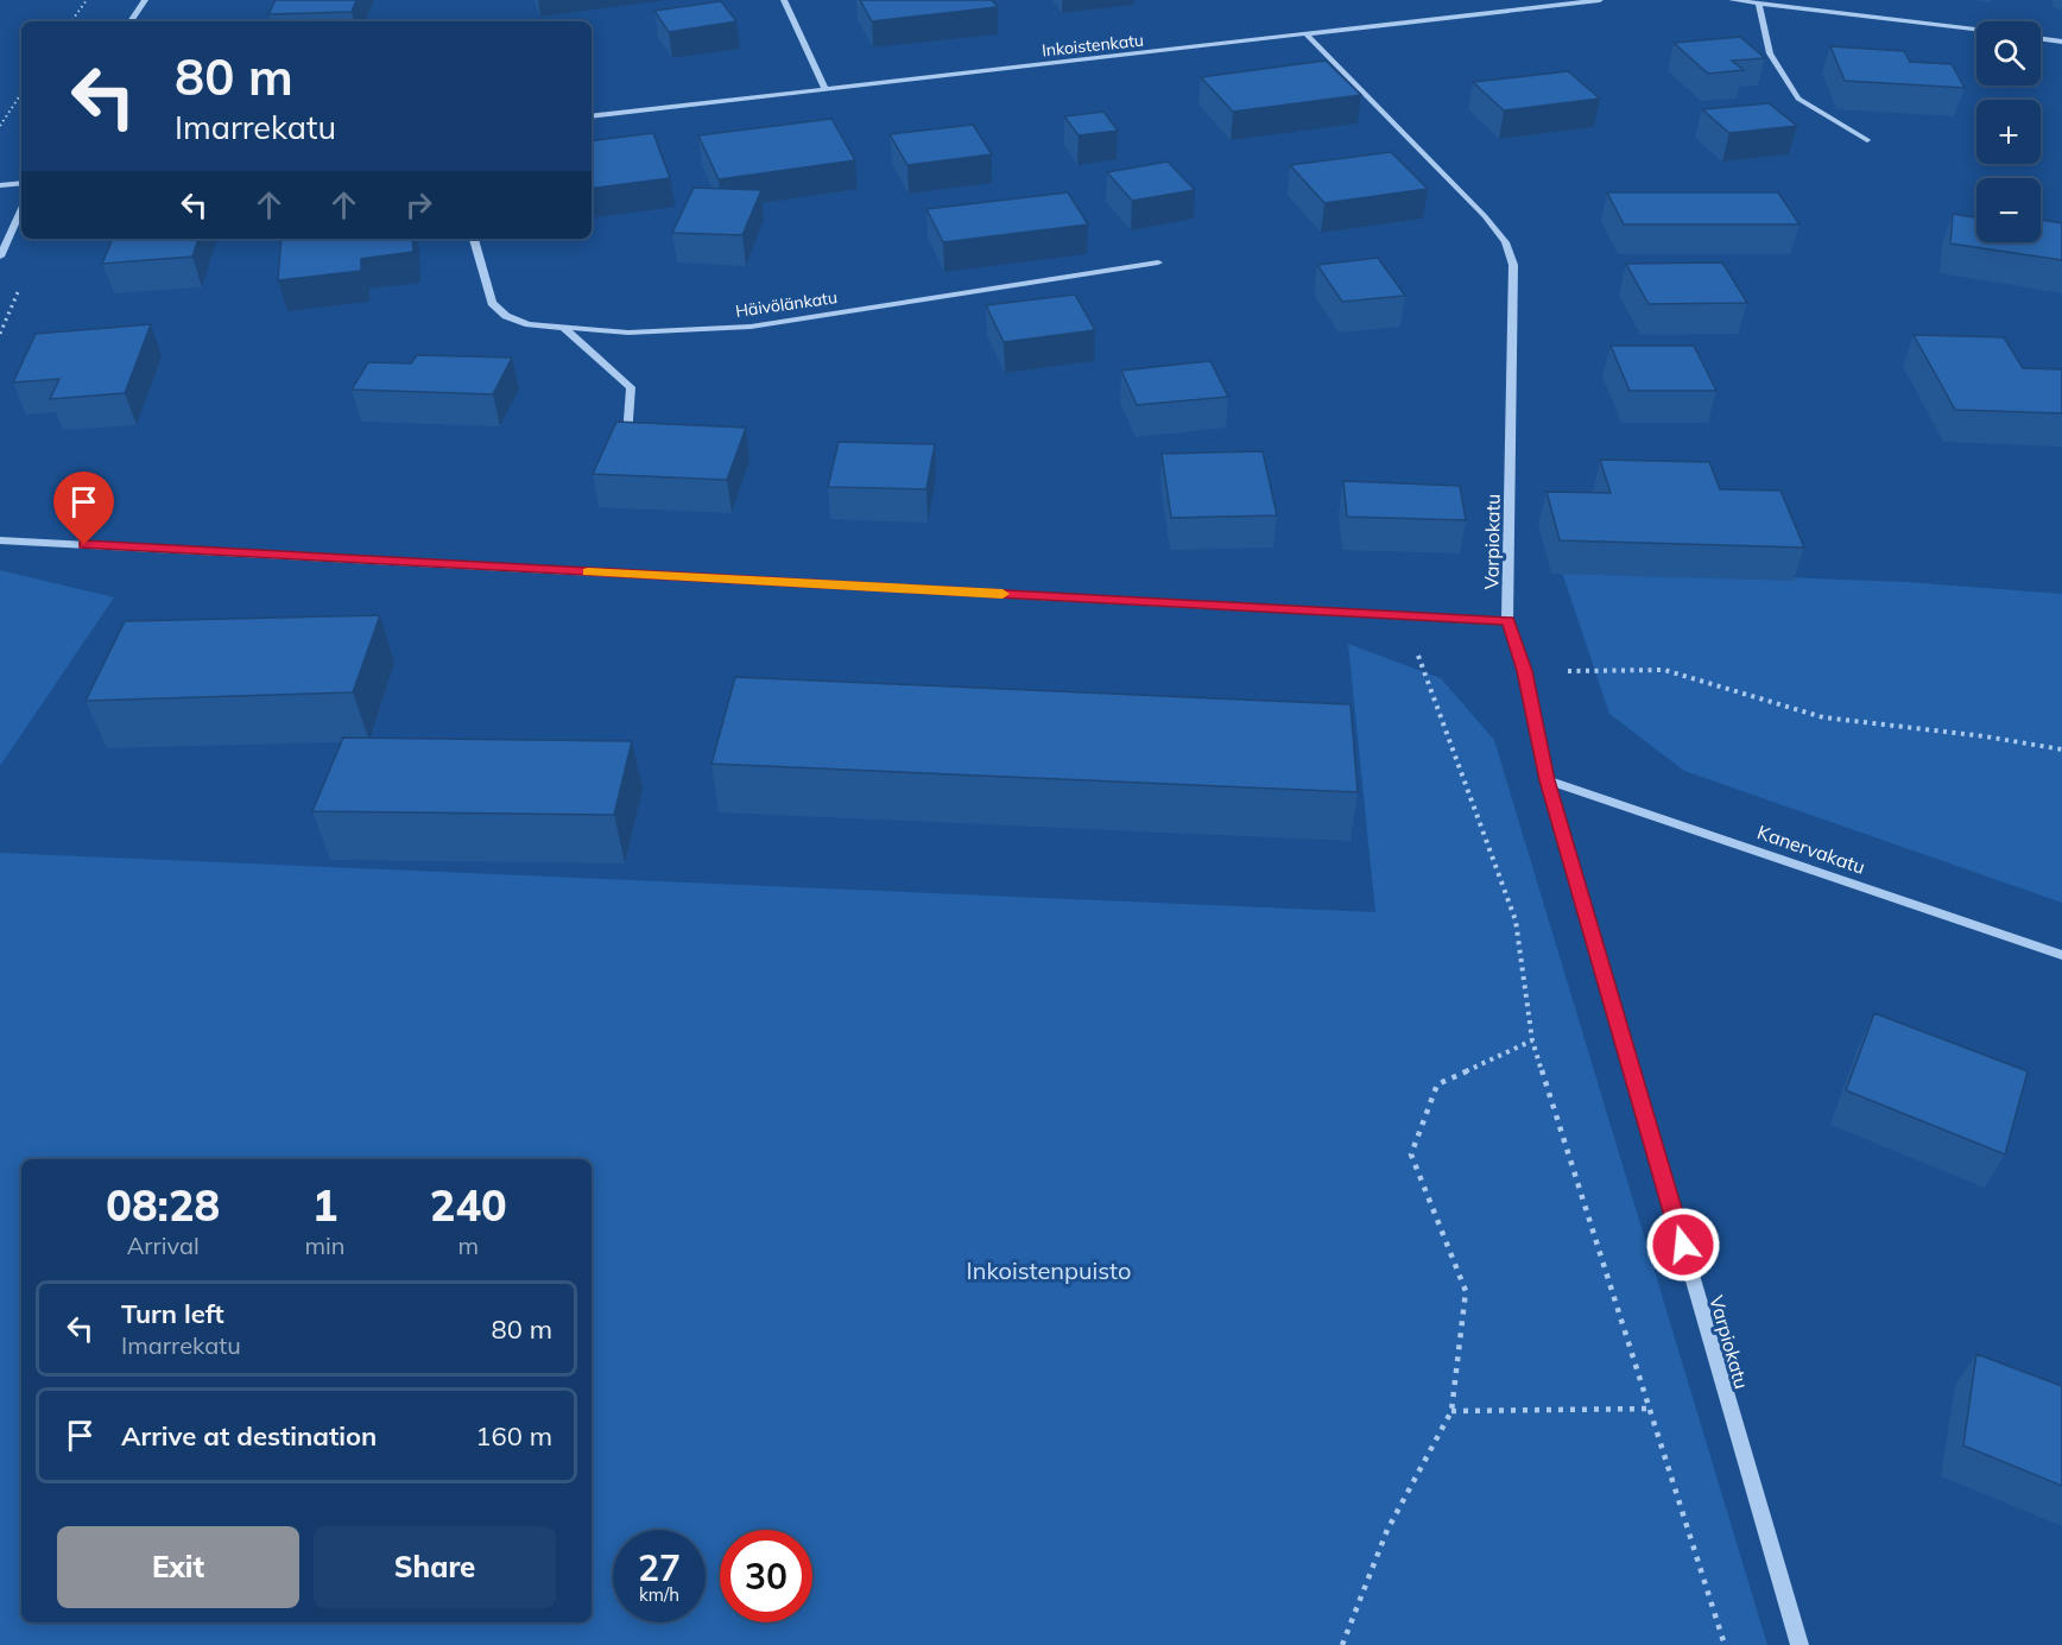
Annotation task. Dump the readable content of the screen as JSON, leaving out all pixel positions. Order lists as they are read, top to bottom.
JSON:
{
  "streets": {
    "street": [
      "Inkoistenkatu",
      "Häivölänkatu",
      "Varpiokatu",
      "Kanervakatu"
    ]
  },
  "crossings": [
    ["Inkoistenkatu", "Varpiokatu"],
    ["Varpiokatu", "Kanervakatu"]
  ],
  "parks": ["Inkoistenpuisto"],
  "page": {
    "map_buttons": ["+", "−"],
    "turn": ["80 m", "Imarrekatu"],
    "eta": [
      "08:28",
      "Arrival",
      "1",
      "min",
      "240",
      "m"
    ],
    "list": [
      {
        "name": "Turn left",
        "note": "Imarrekatu",
        "value": "80 m"
      },
      {
        "name": "Arrive at destination",
        "value": "160 m"
      }
    ],
    "buttons": ["Exit", "Share"],
    "speed": "27 km/h",
    "limit": "30"
  }
}
